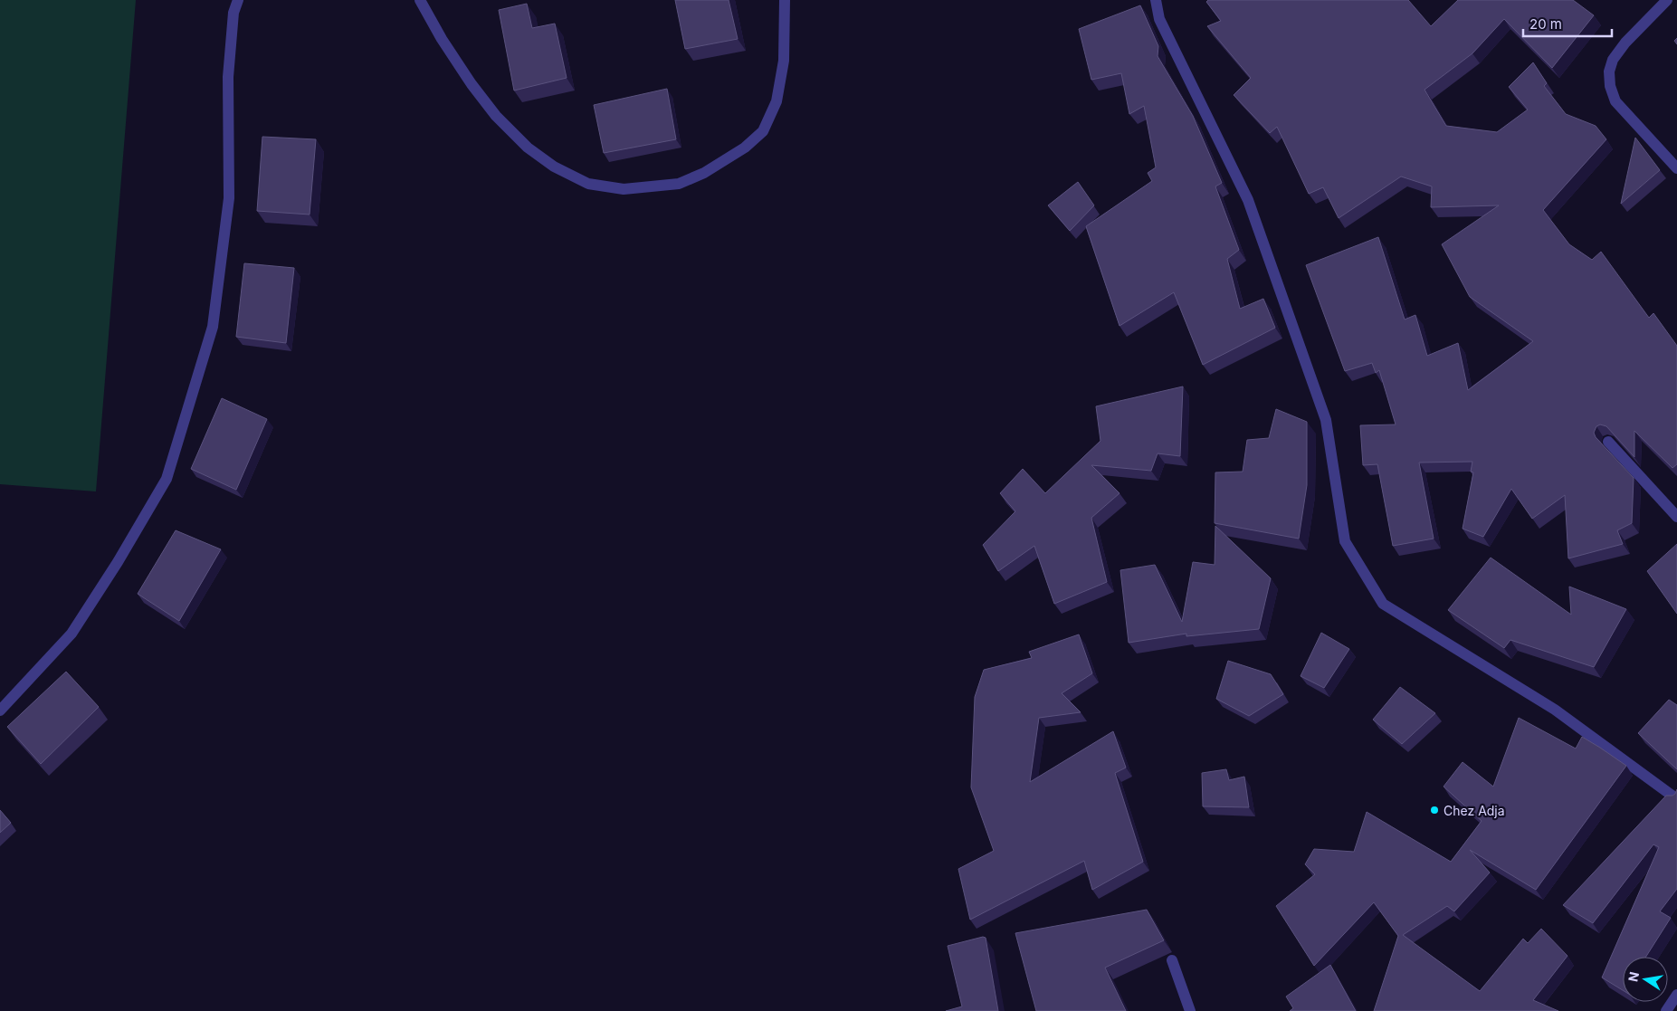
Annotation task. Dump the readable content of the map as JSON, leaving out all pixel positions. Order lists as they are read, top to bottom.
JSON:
{
  "places": ["Chez Adja"],
  "scale_bar": "20 m",
  "north": "left"
}
